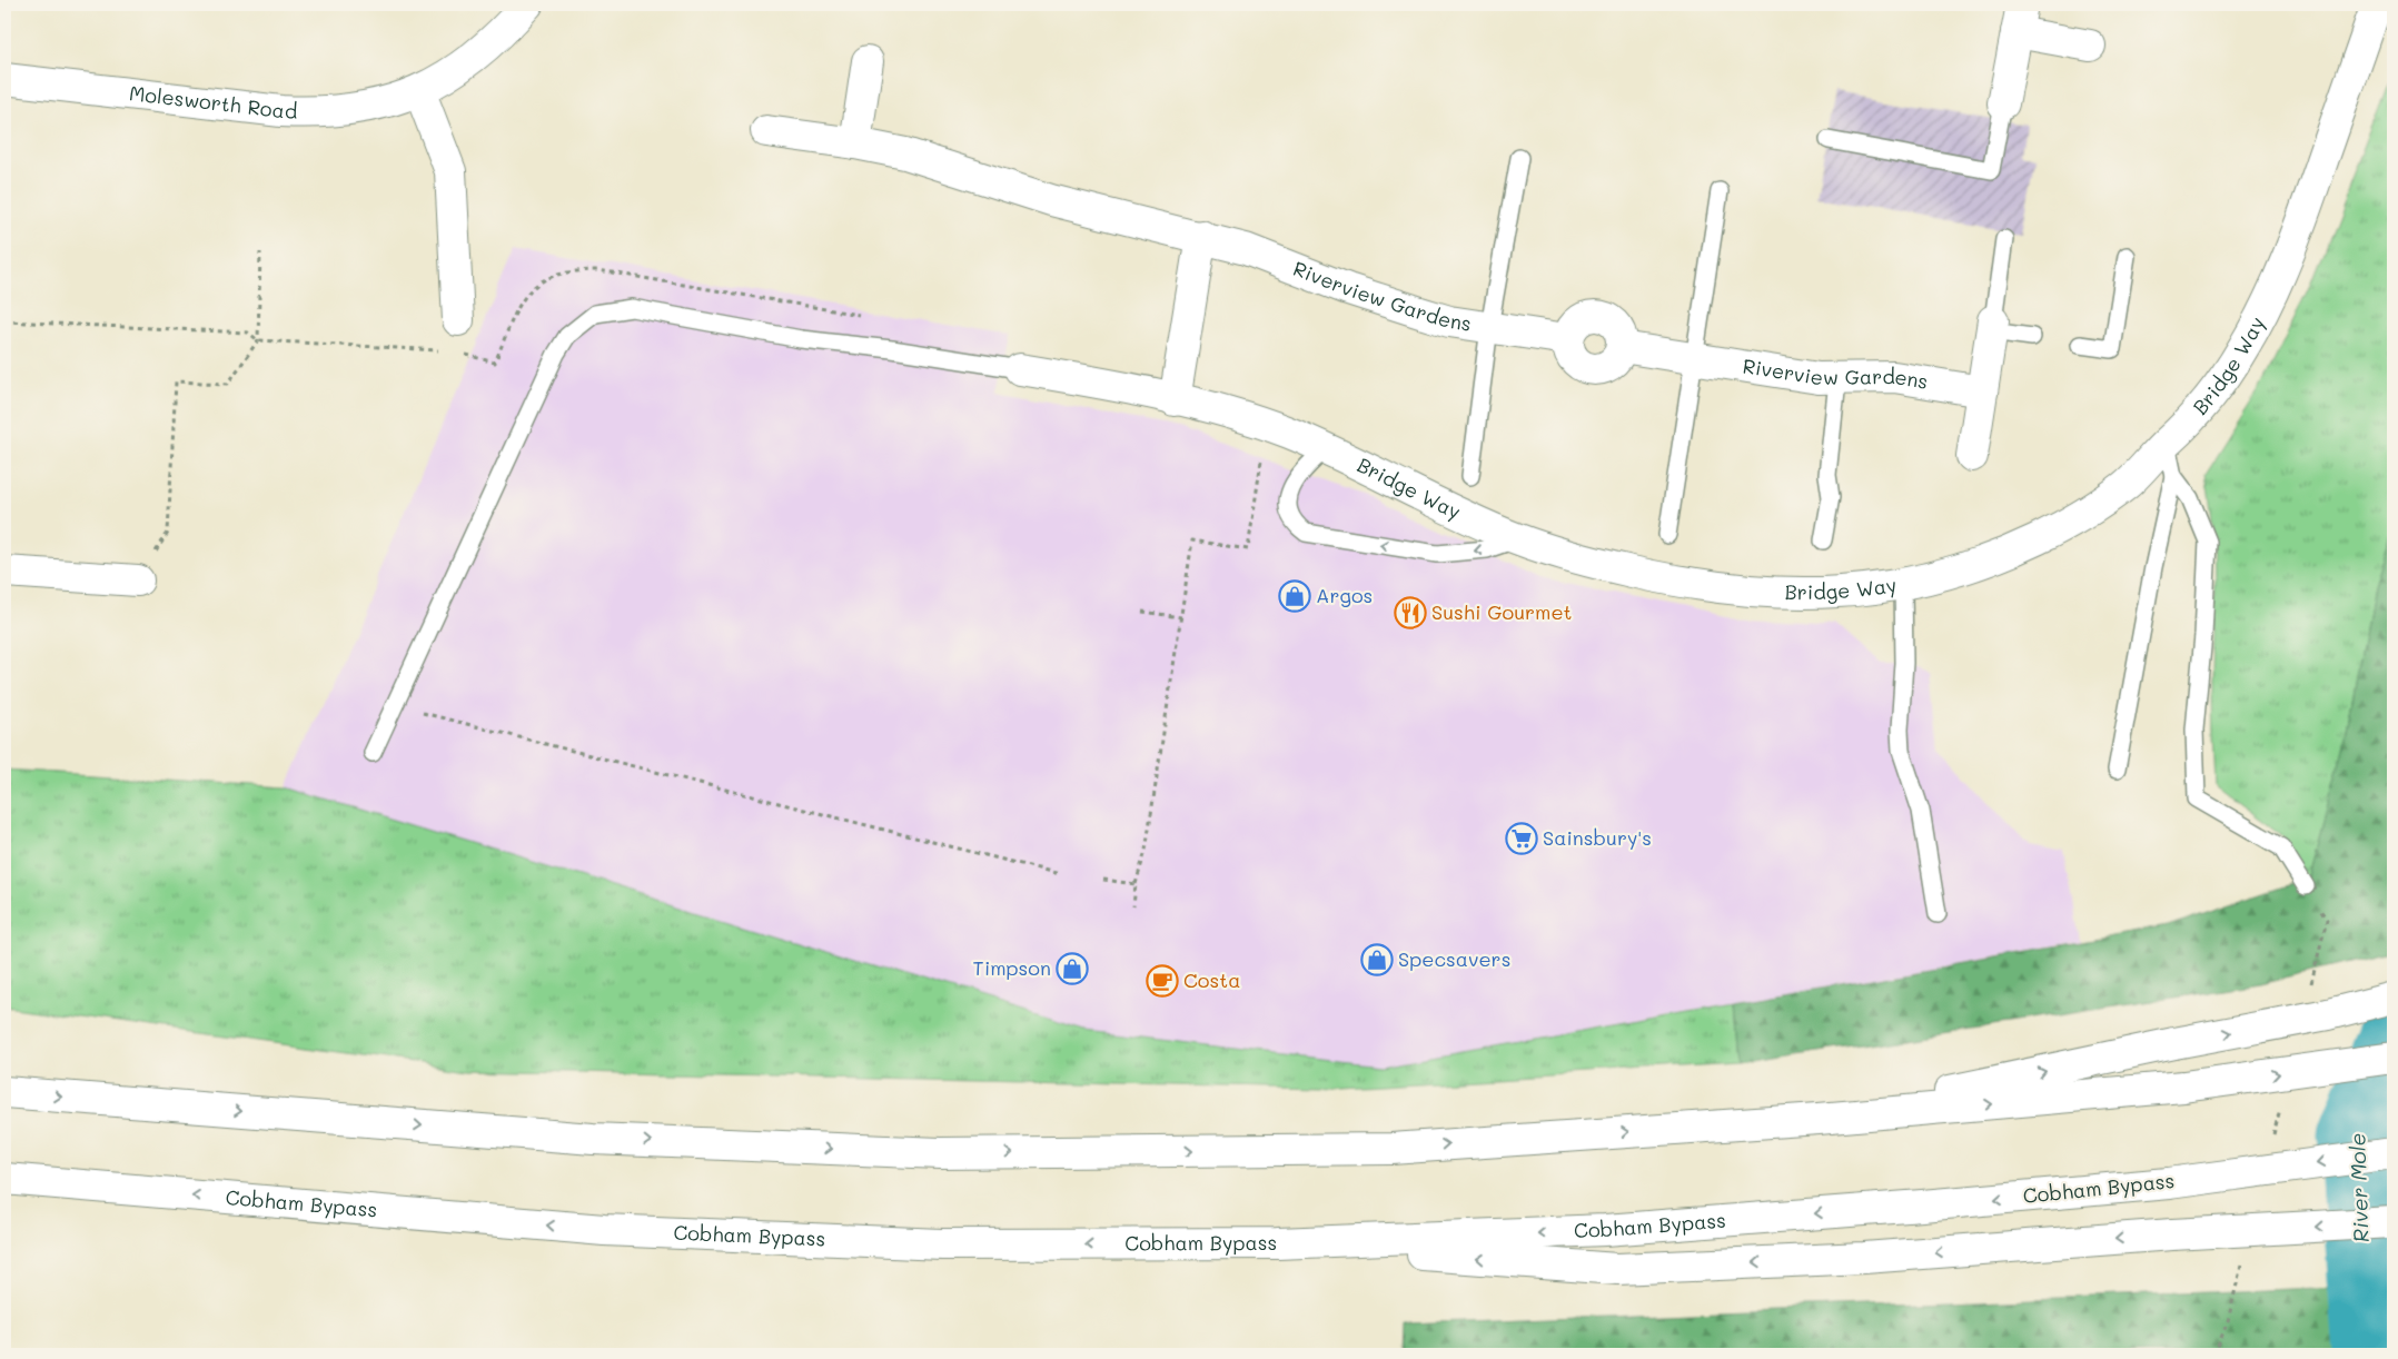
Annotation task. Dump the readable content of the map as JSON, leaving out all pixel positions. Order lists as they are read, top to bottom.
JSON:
{
  "streets": {
    "main road": [
      "Molesworth Road",
      "Riverview Gardens",
      "Bridge Way",
      "Cobham Bypass"
    ]
  },
  "water": ["River Mole"],
  "places": {
    "shop": ["Argos", "Specsavers", "Timpson"],
    "restaurant": ["Sushi Gourmet"],
    "supermarket": ["Sainsbury's"],
    "cafe": ["Costa"]
  }
}
